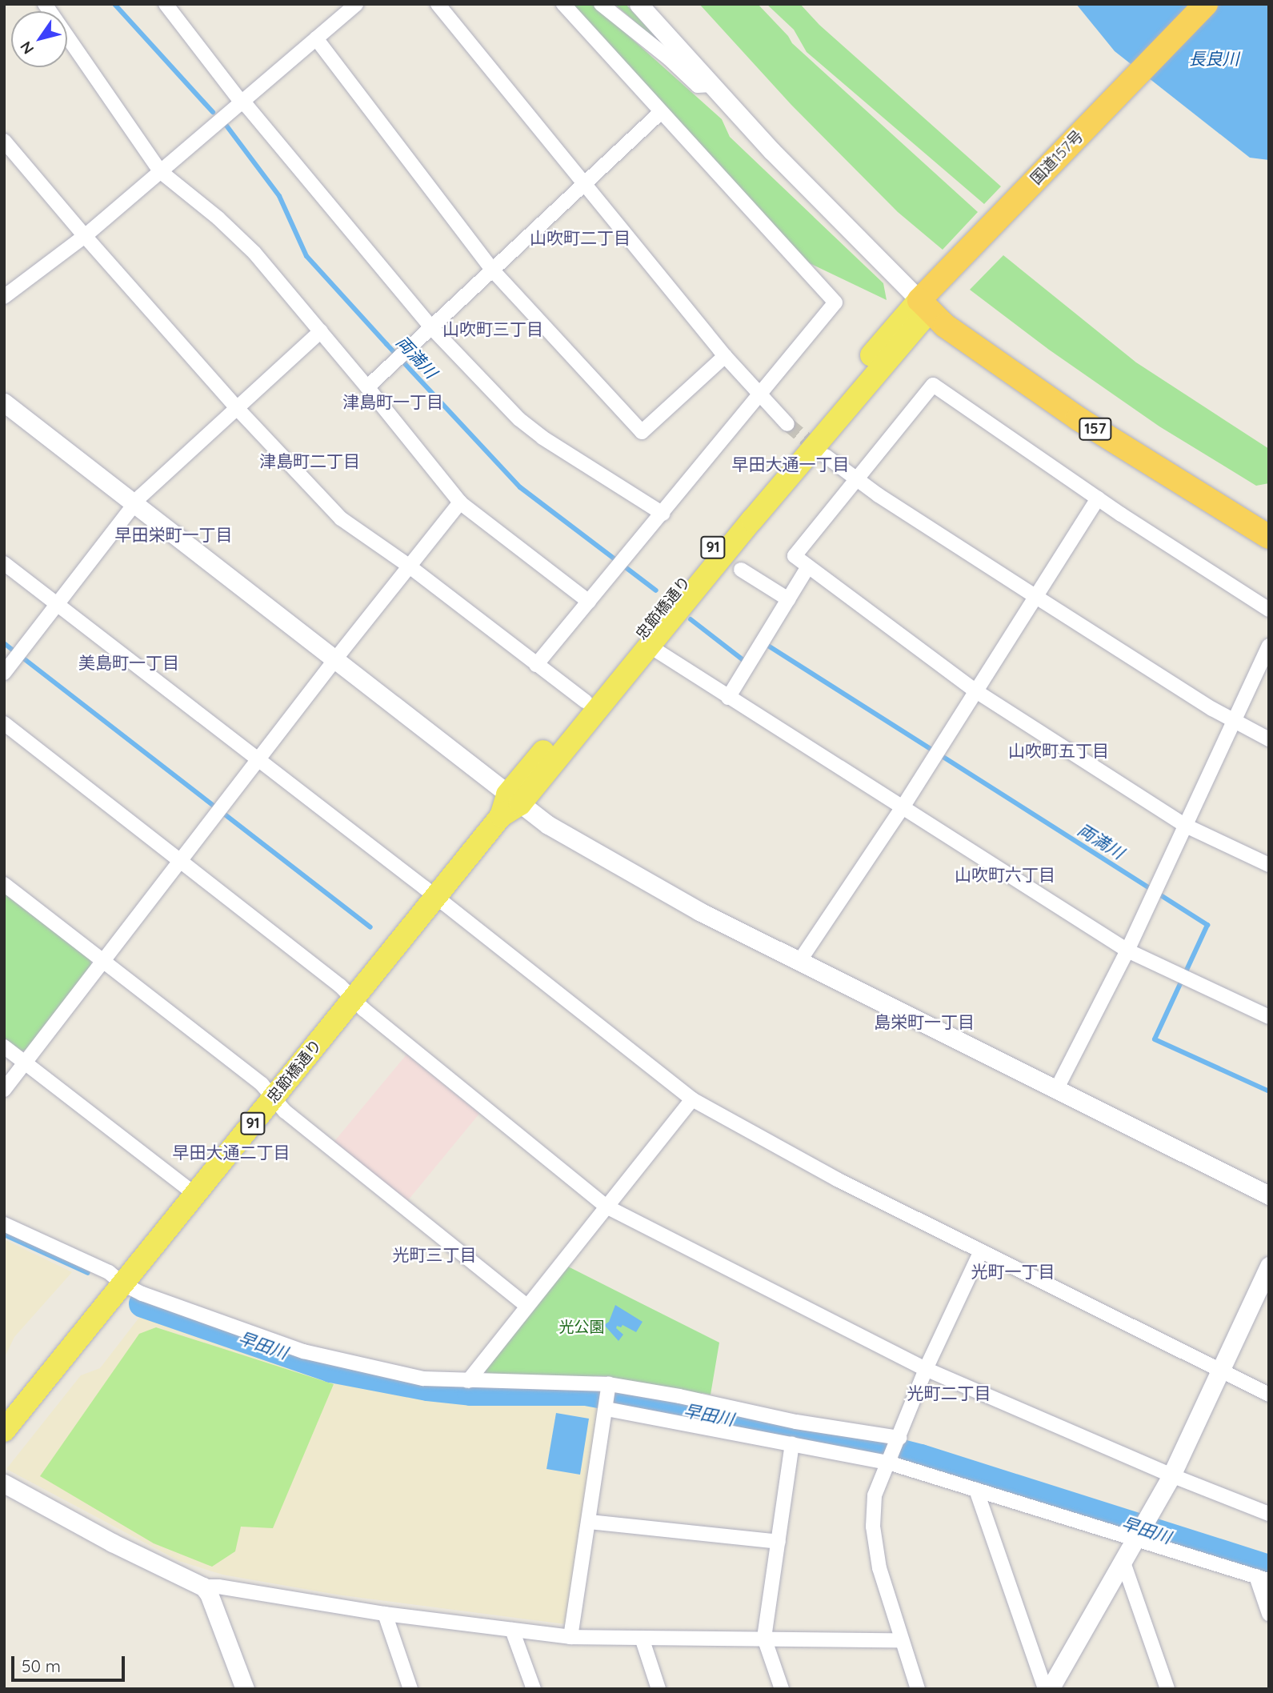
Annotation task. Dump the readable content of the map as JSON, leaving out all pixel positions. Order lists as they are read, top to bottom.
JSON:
{
  "streets": {
    "highway": ["国道157号", "157"],
    "main road": ["91", "忠節橋通り"]
  },
  "crossings": [
    ["国道157号", "157"],
    ["国道157号", "忠節橋通り"],
    ["157", "忠節橋通り"]
  ],
  "districts": [
    "山吹町二丁目",
    "山吹町三丁目",
    "津島町一丁目",
    "津島町二丁目",
    "早田大通一丁目",
    "早田栄町一丁目",
    "美島町一丁目",
    "山吹町五丁目",
    "山吹町六丁目",
    "島栄町一丁目",
    "早田大通二丁目",
    "光町三丁目",
    "光町一丁目",
    "光町二丁目"
  ],
  "water": ["長良川", "両満川", "早田川"],
  "parks": ["光公園"],
  "scale_bar": "50 m",
  "north": "bottom left"
}
